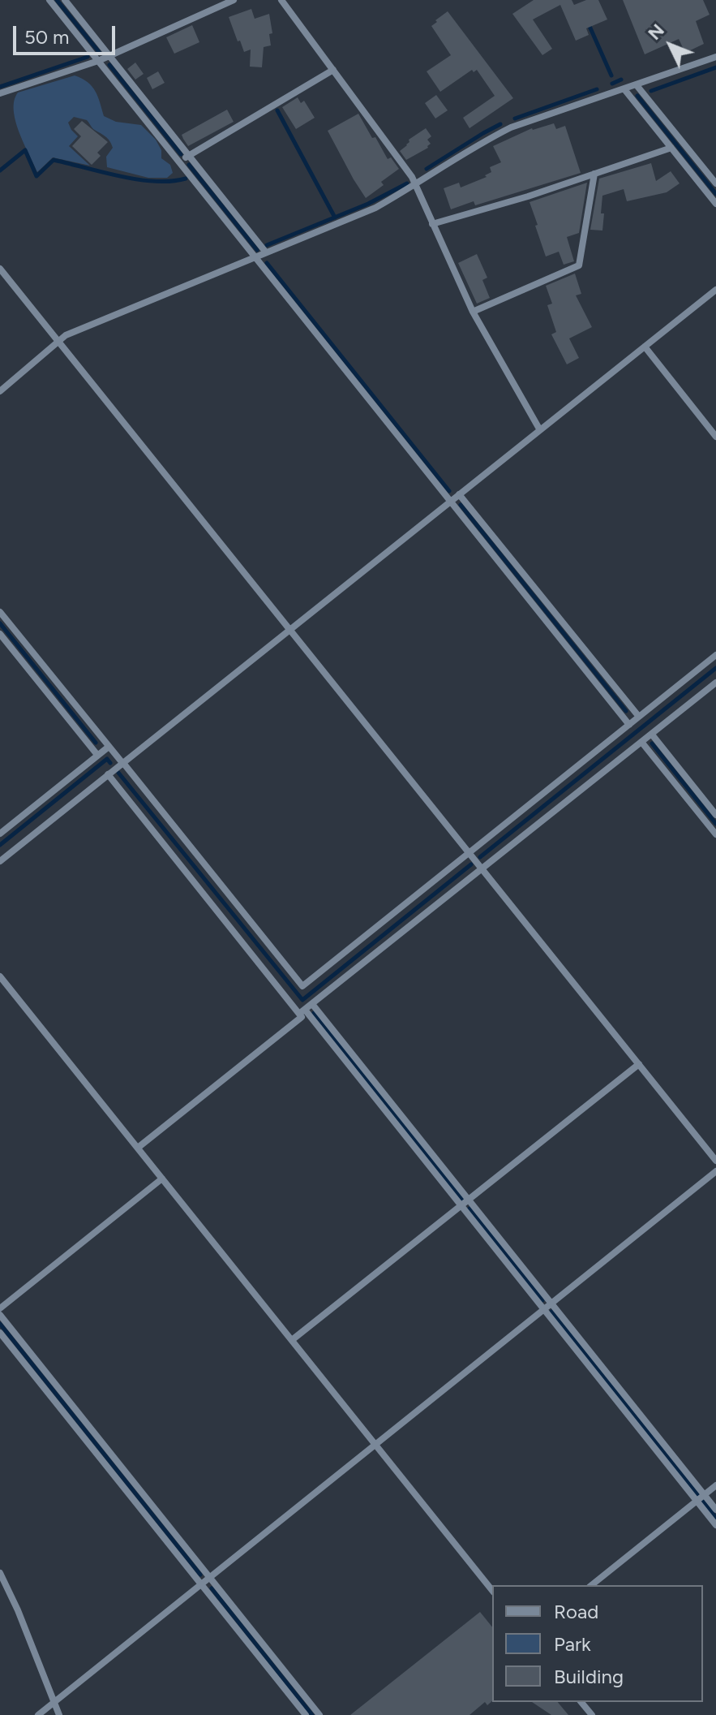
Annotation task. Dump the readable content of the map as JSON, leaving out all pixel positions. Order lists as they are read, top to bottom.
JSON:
{
  "legend": ["Road", "Park", "Building"],
  "scale_bar": "50 m",
  "north": "top left"
}
